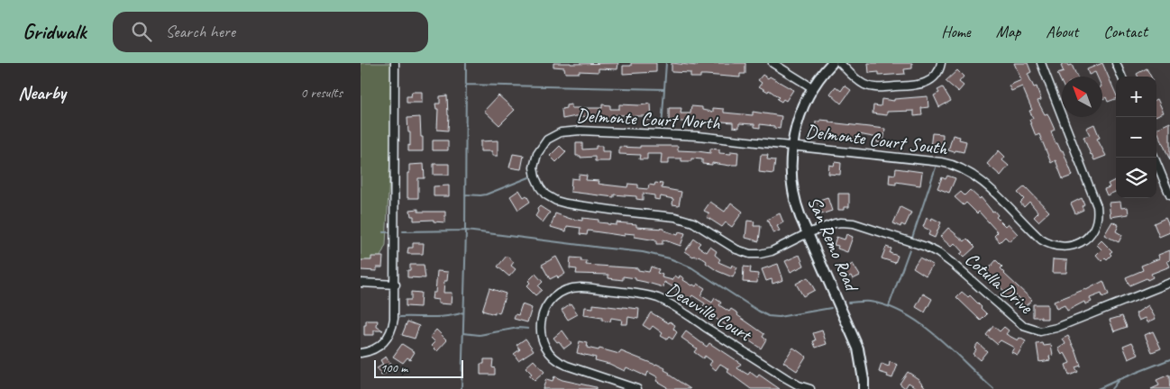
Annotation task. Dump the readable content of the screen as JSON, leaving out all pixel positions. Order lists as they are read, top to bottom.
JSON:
{
  "streets": {
    "street": [
      "Delmonte Court North",
      "Delmonte Court South",
      "San Remo Road",
      "Cotulla Drive",
      "Deauville Court"
    ]
  },
  "crossings": [
    ["Delmonte Court North", "Delmonte Court South"],
    ["Delmonte Court North", "San Remo Road"],
    ["Delmonte Court North", "Cotulla Drive"],
    ["Delmonte Court South", "San Remo Road"],
    ["San Remo Road", "Cotulla Drive"]
  ],
  "scale_bar": "100 m",
  "north": "top left",
  "page": {
    "header": "Gridwalk",
    "search": "Search here",
    "nav": [
      "Home",
      "Map",
      "About",
      "Contact"
    ],
    "heading": ["Nearby", "0 results"],
    "map_buttons": ["+", "−"],
    "scale": "100 m"
  }
}
